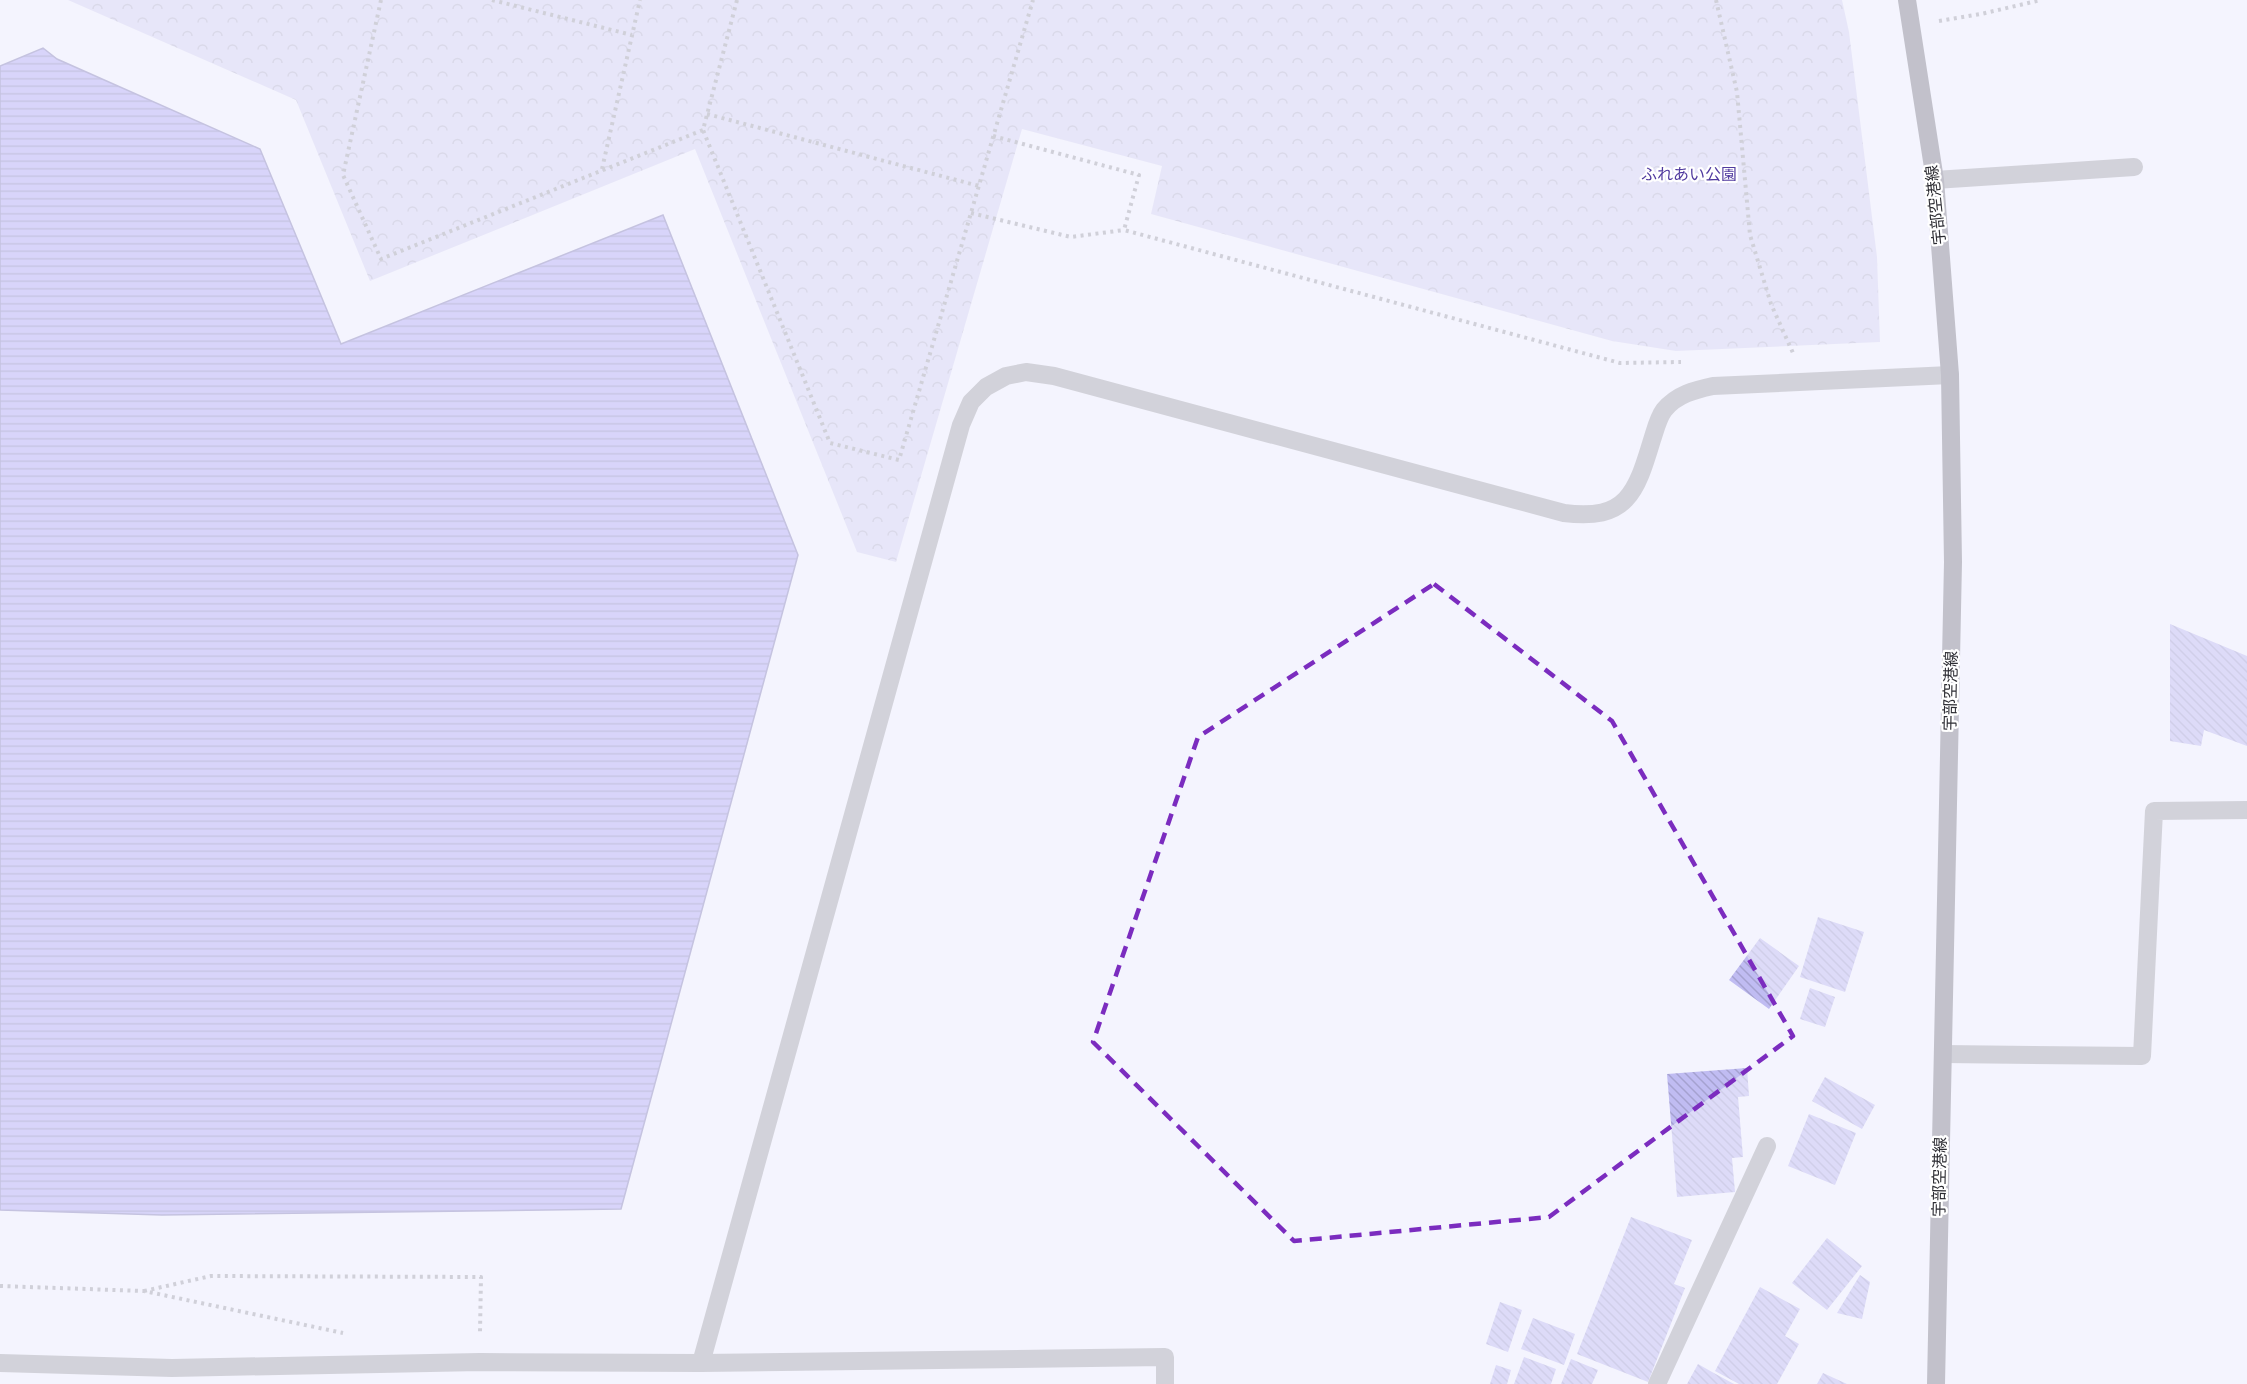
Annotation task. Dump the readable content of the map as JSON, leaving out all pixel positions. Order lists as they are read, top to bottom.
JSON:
{
  "streets": {
    "main road": ["宇部空港線"]
  },
  "parks": ["ふれあい公園"]
}
